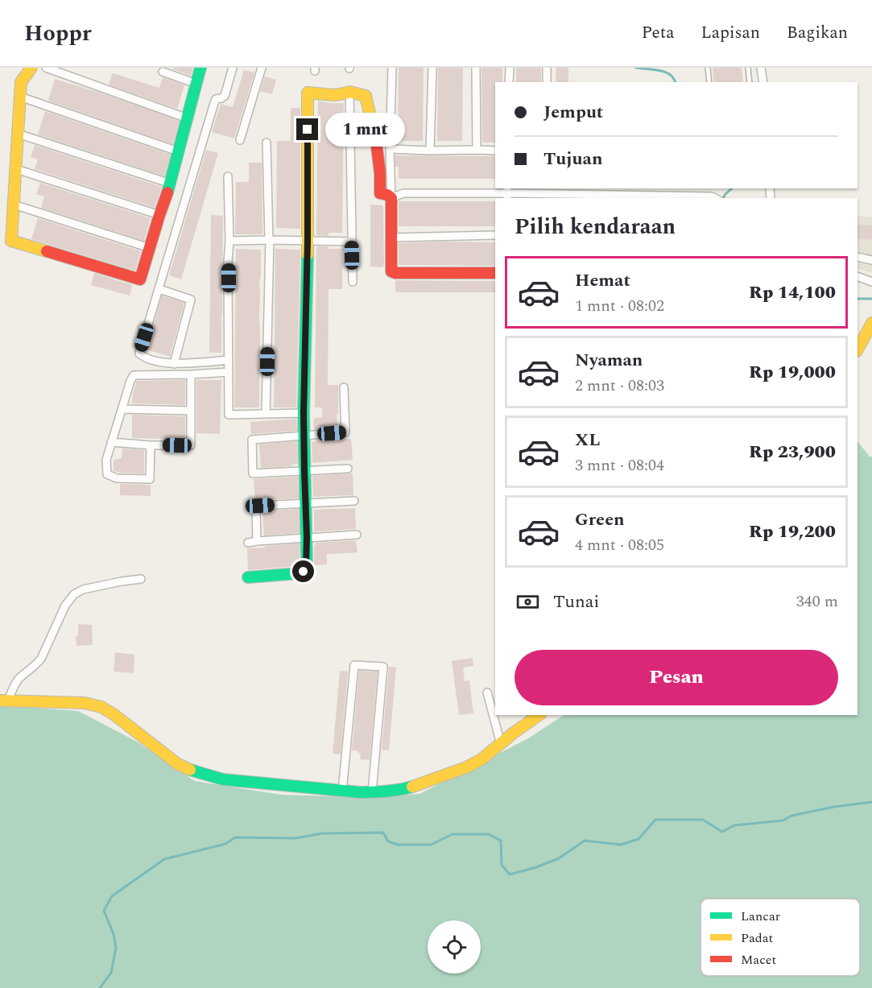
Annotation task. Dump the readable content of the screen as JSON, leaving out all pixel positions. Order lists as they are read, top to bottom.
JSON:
{
  "legend": ["Lancar", "Padat", "Macet"],
  "page": {
    "header": "Hoppr",
    "nav": ["Peta", "Lapisan", "Bagikan"],
    "banner": ["Jemput", "Tujuan"],
    "bubble": "1 mnt",
    "heading": "Pilih kendaraan",
    "list": [
      {
        "name": "Hemat",
        "note": "1 mnt · 08:02",
        "value": "Rp 14,100"
      },
      {
        "name": "Nyaman",
        "note": "2 mnt · 08:03",
        "value": "Rp 19,000"
      },
      {
        "name": "XL",
        "note": "3 mnt · 08:04",
        "value": "Rp 23,900"
      },
      {
        "name": "Green",
        "note": "4 mnt · 08:05",
        "value": "Rp 19,200"
      }
    ],
    "pay": ["Tunai", "340 m"],
    "buttons": "Pesan"
  }
}
